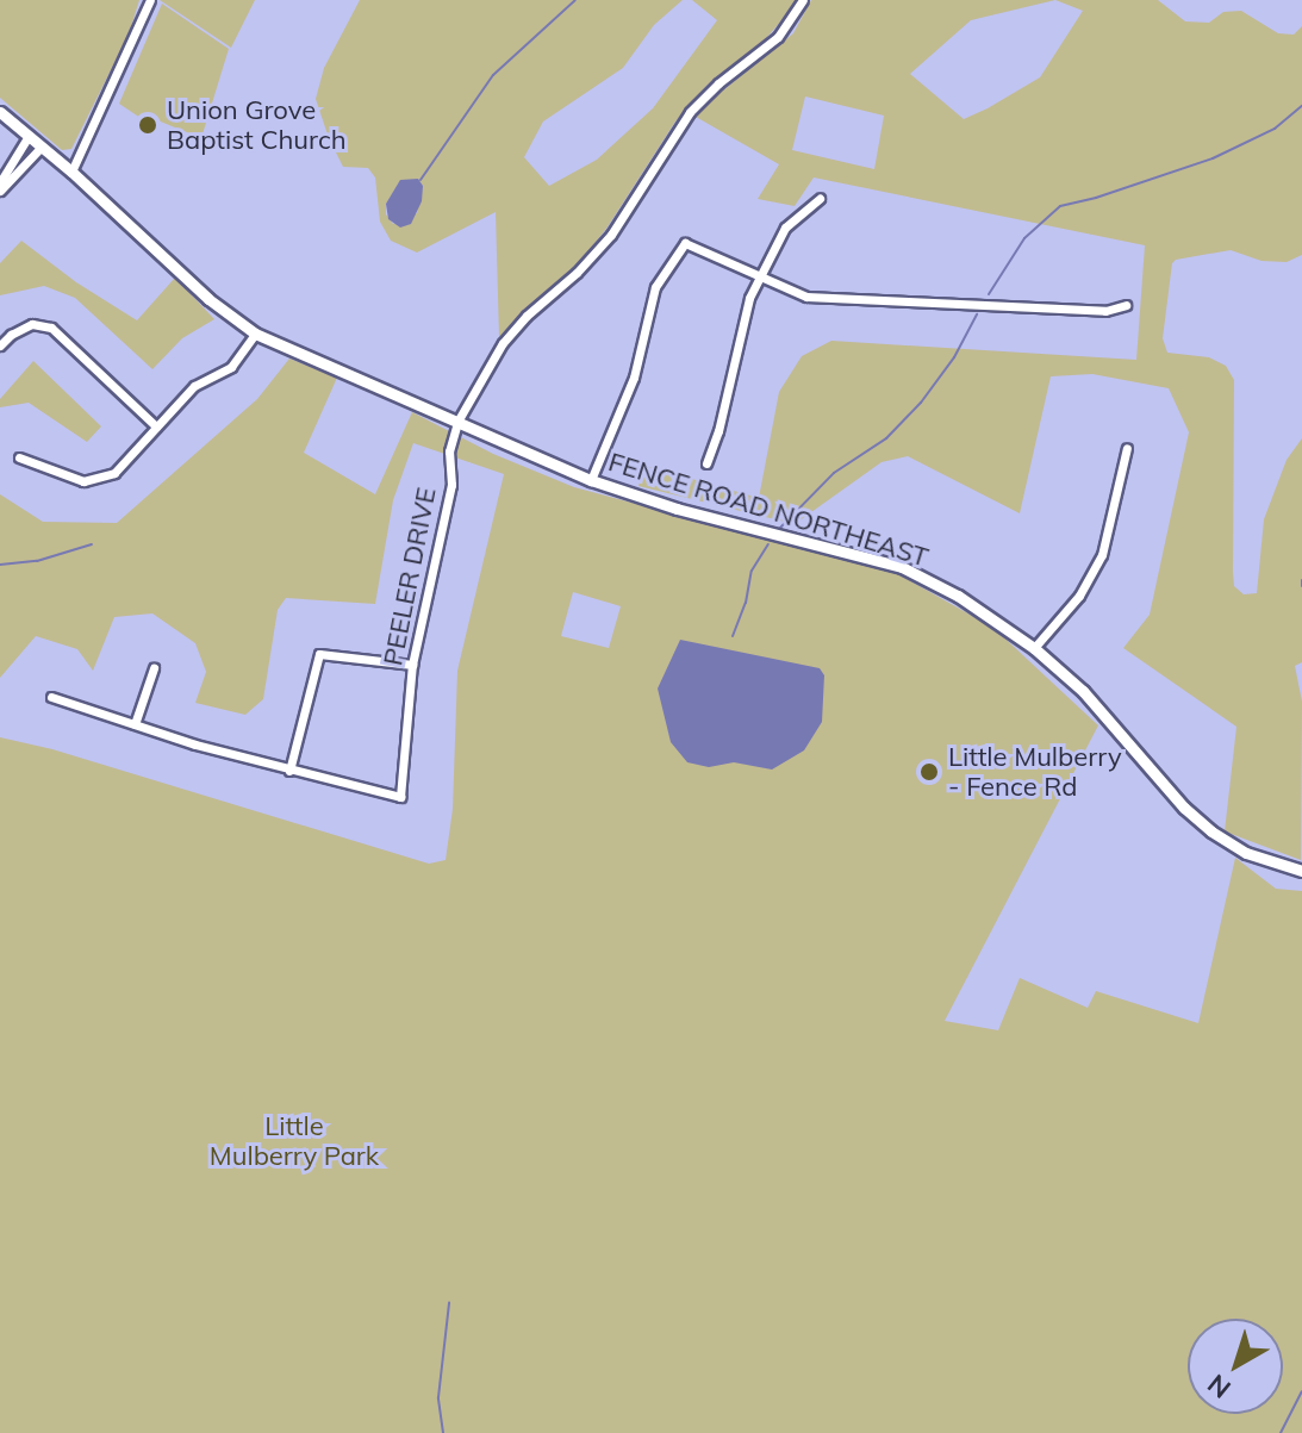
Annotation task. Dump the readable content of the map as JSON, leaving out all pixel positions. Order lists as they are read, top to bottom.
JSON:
{
  "streets": {
    "street": ["FENCE ROAD NORTHEAST", "PEELER DRIVE"]
  },
  "crossings": [
    ["FENCE ROAD NORTHEAST", "PEELER DRIVE"]
  ],
  "parks": ["Little Mulberry Park"],
  "places": ["Union Grove Baptist Church", "Little Mulberry - Fence Rd"],
  "north": "bottom left"
}
